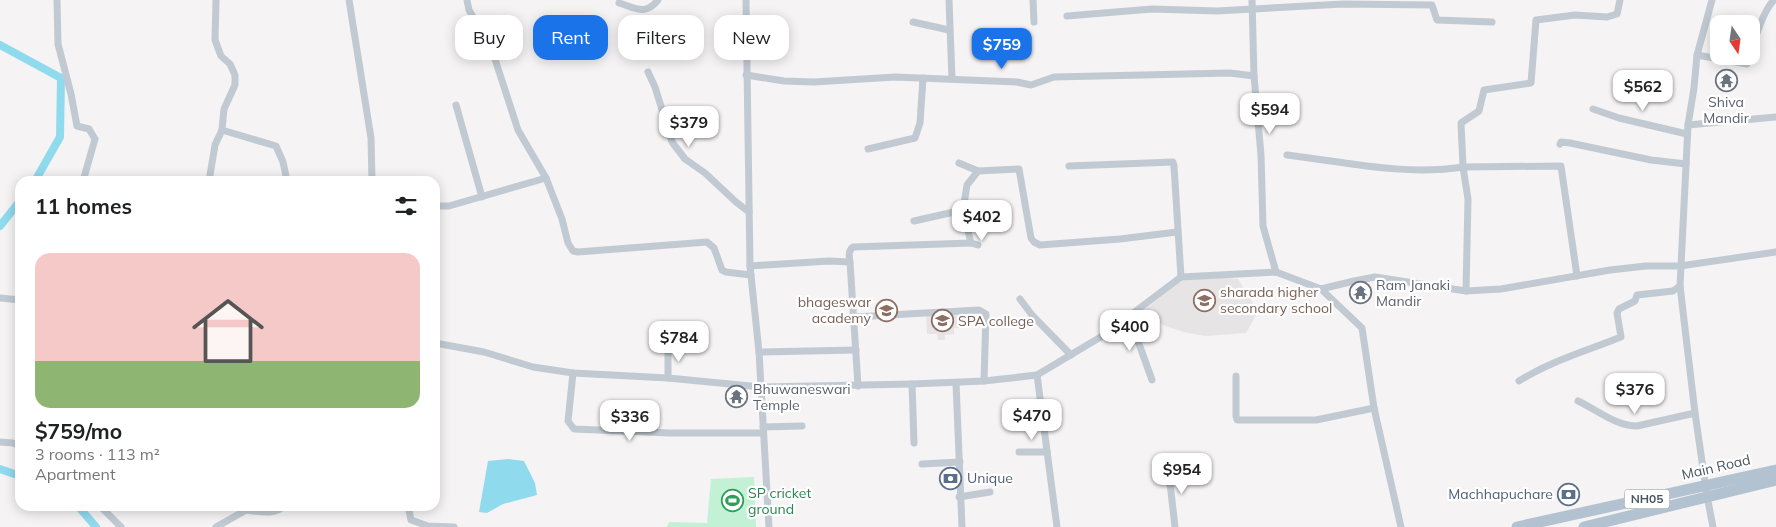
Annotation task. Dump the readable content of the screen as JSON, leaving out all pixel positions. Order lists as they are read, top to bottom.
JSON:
{
  "streets": {
    "main road": ["Main Road", "NH05"]
  },
  "places": {
    "temple": ["Shiva Mandir", "Ram Janaki Mandir", "Bhuwaneswari Temple"],
    "school or university": ["sharada higher secondary school", "bhageswar academy", "SPA college"],
    "bank": ["Unique", "Machhapuchare"],
    "sports": ["SP cricket ground"]
  },
  "north": "bottom",
  "page": {
    "chip": [
      "Buy",
      "Rent",
      "Filters",
      "New"
    ],
    "price": [
      "$759",
      "$562",
      "$594",
      "$379",
      "$402",
      "$400",
      "$784",
      "$376",
      "$470",
      "$336",
      "$954"
    ],
    "heading": "11 homes",
    "list": [
      {
        "name": "$759/mo",
        "note": "3 rooms · 113 m² · Apartment"
      }
    ]
  }
}
